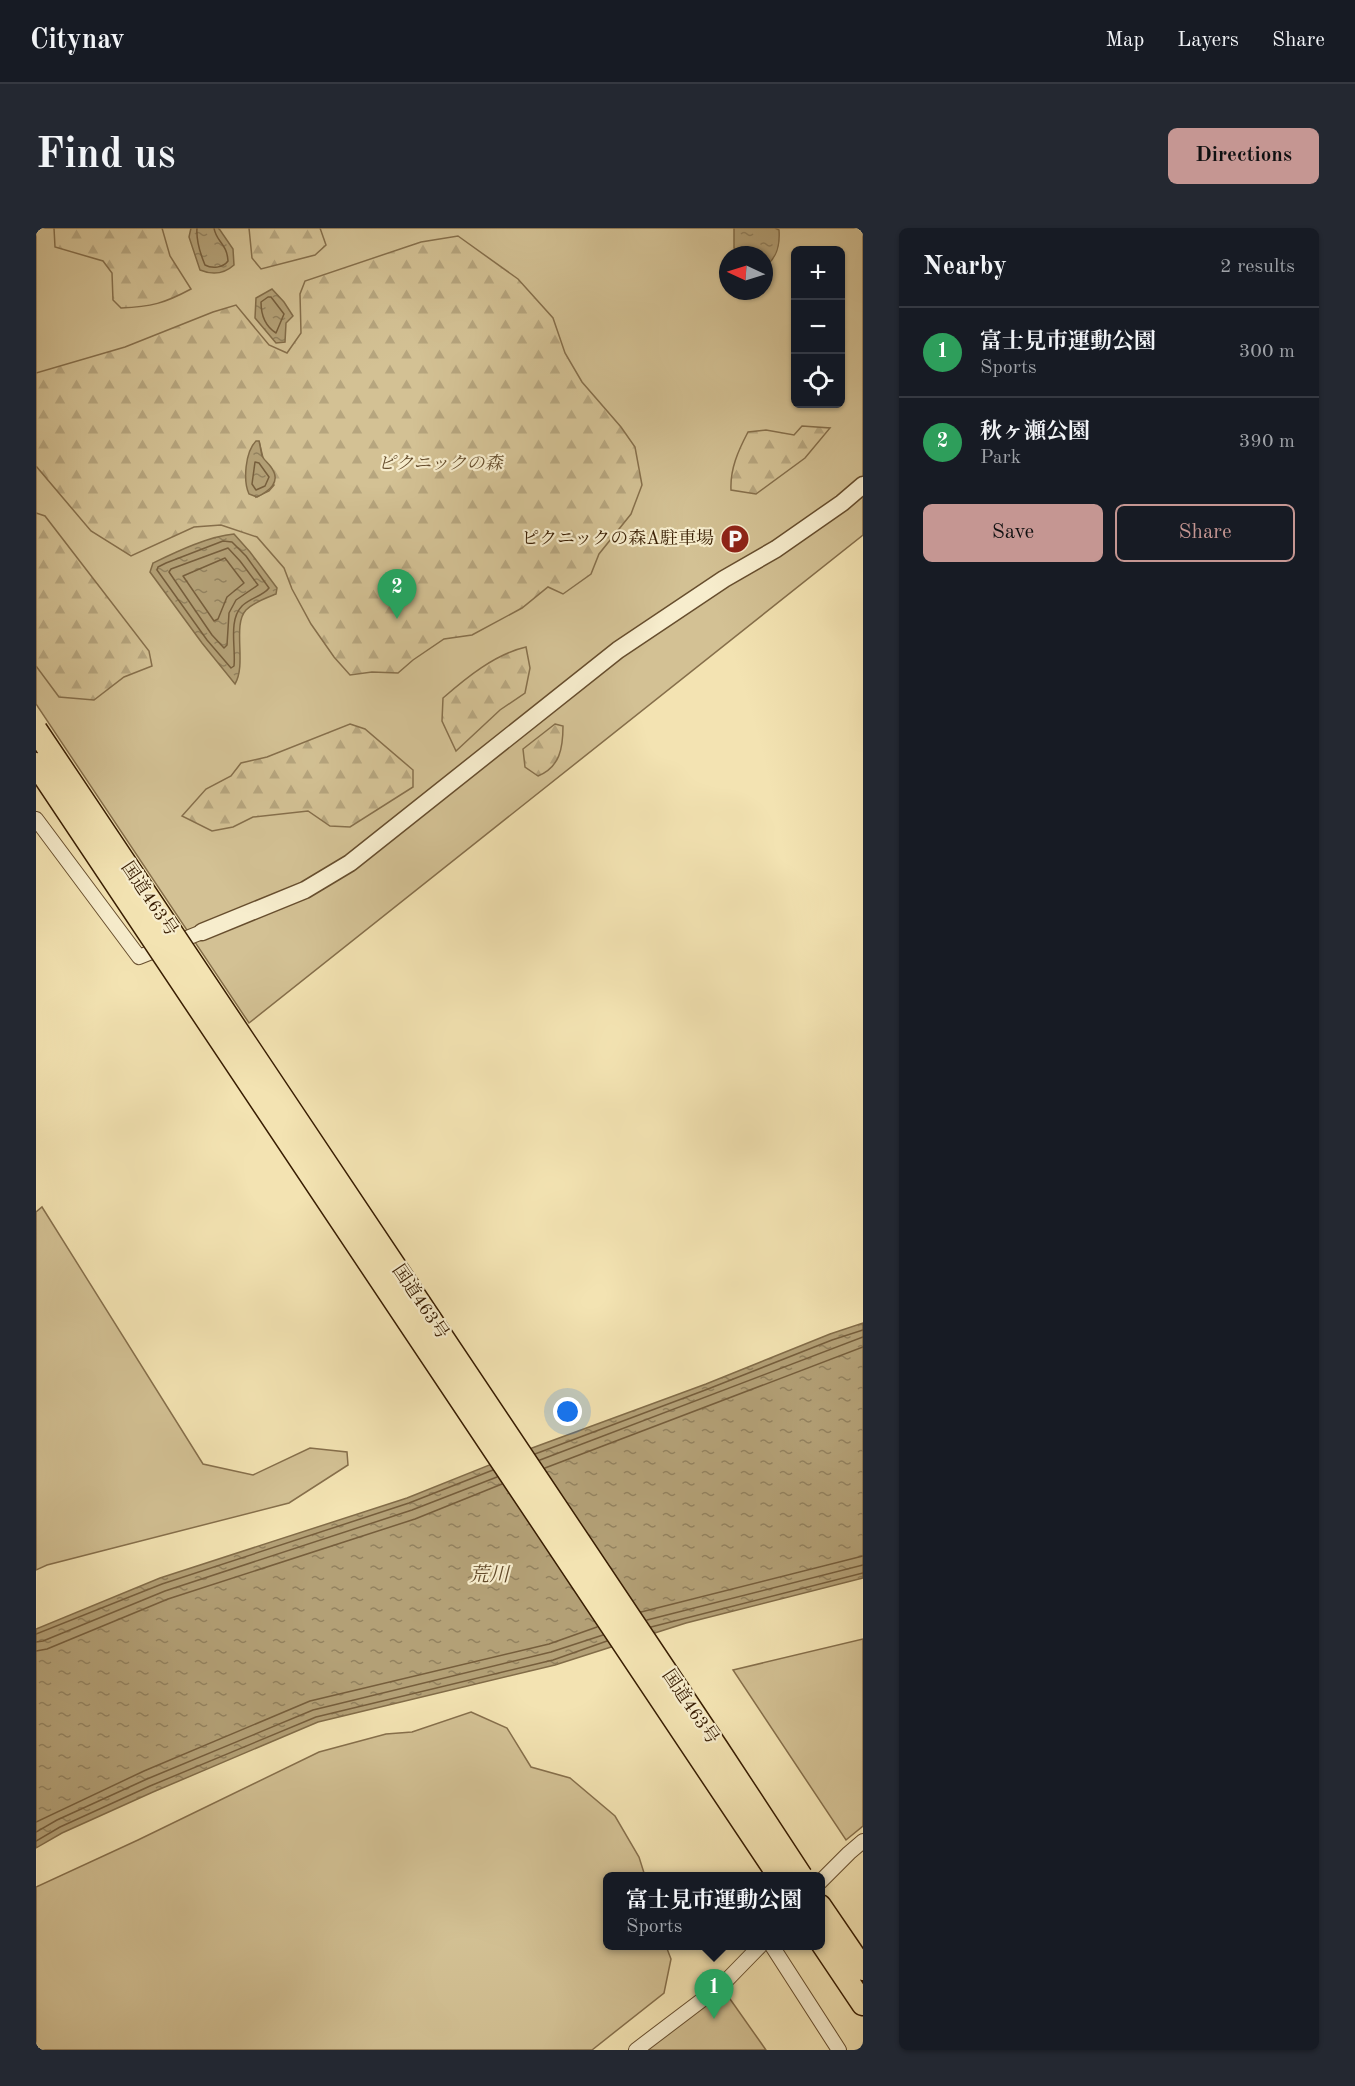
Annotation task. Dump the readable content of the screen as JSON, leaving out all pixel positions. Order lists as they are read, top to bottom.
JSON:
{
  "streets": {
    "highway": ["国道463号"]
  },
  "water": ["荒川"],
  "parks": ["ピクニックの森"],
  "places": {
    "parking": ["ピクニックの森A駐車場"]
  },
  "north": "left",
  "page": {
    "header": "Citynav",
    "nav": ["Map", "Layers", "Share"],
    "buttons": [
      "Directions",
      ["Save", "Share"]
    ],
    "title": "Find us",
    "heading": ["Nearby", "2 results"],
    "map_buttons": ["+", "−"],
    "list": [
      {
        "mark": "1",
        "name": "富士見市運動公園",
        "note": "Sports",
        "value": "300 m"
      },
      {
        "mark": "2",
        "name": "秋ヶ瀬公園",
        "note": "Park",
        "value": "390 m"
      }
    ],
    "pins": ["2", "1"],
    "popup": ["富士見市運動公園", "Sports"]
  }
}
